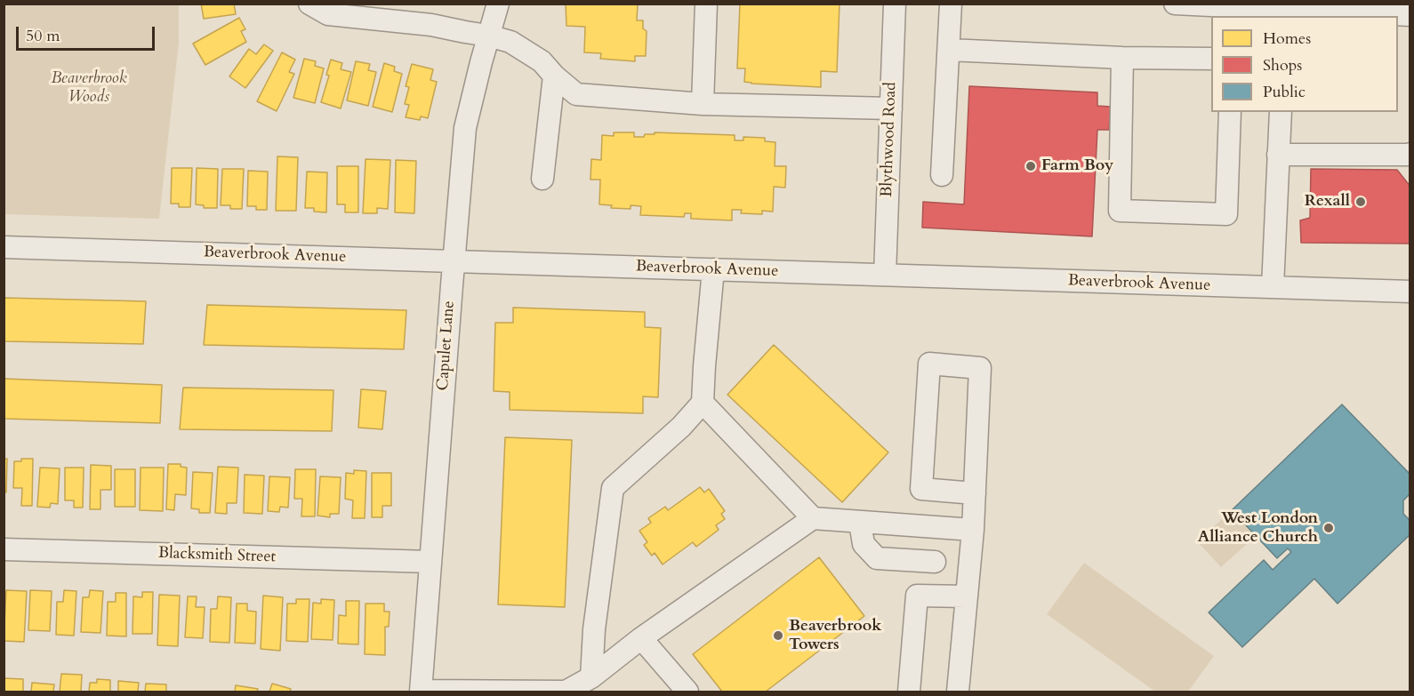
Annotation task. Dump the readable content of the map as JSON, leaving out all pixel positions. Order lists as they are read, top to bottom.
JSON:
{
  "streets": {
    "street": [
      "Blythwood Road",
      "Beaverbrook Avenue",
      "Capulet Lane",
      "Blacksmith Street"
    ]
  },
  "crossings": [
    ["Blythwood Road", "Beaverbrook Avenue"],
    ["Beaverbrook Avenue", "Capulet Lane"],
    ["Capulet Lane", "Blacksmith Street"]
  ],
  "parks": ["Beaverbrook Woods"],
  "places": [
    "Farm Boy",
    "Rexall",
    "West London Alliance Church",
    "Beaverbrook Towers"
  ],
  "legend": ["Homes", "Shops", "Public"],
  "scale_bar": "50 m"
}
